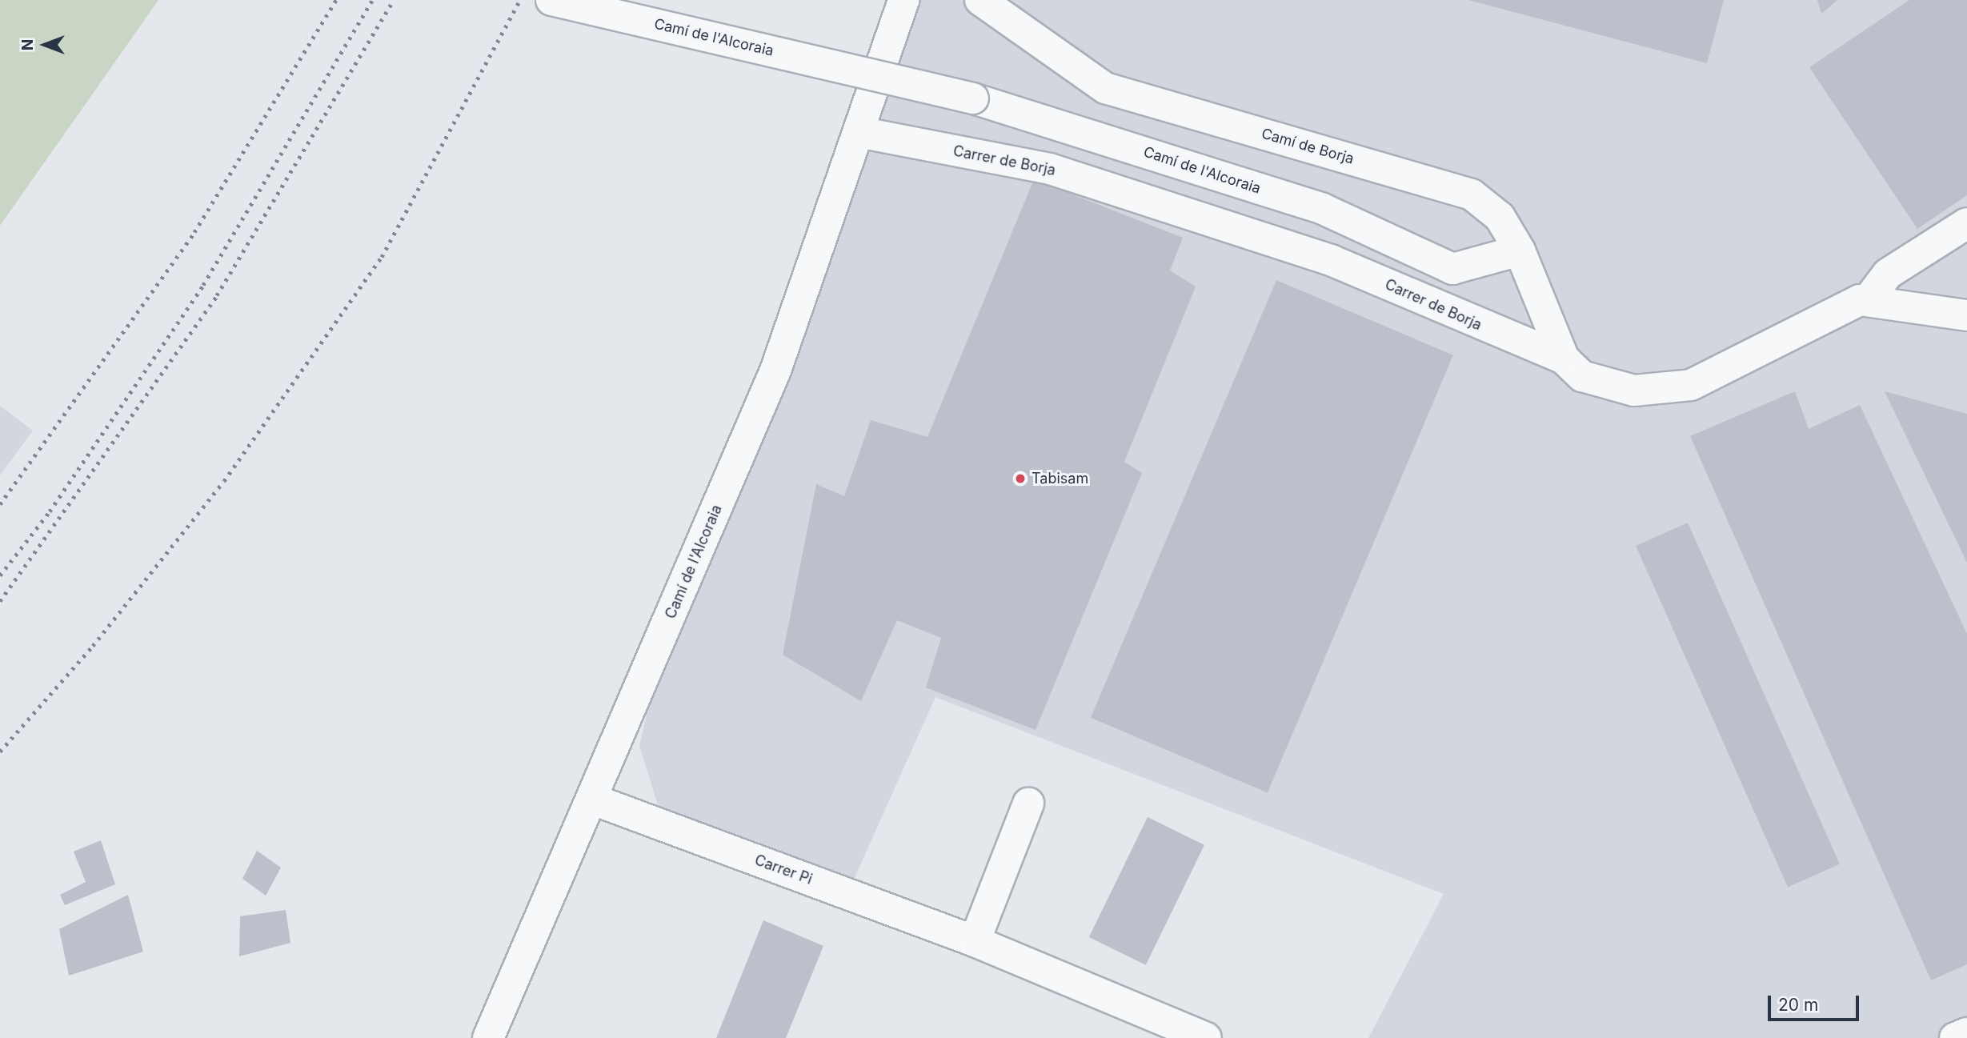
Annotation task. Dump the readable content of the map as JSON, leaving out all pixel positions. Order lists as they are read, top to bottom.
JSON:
{
  "streets": {
    "street": [
      "Camí de l'Alcoraia",
      "Camí de Borja",
      "Carrer de Borja",
      "Carrer Pi"
    ]
  },
  "crossings": [
    ["Camí de l'Alcoraia", "Camí de Borja"],
    ["Camí de l'Alcoraia", "Carrer de Borja"],
    ["Camí de l'Alcoraia", "Carrer Pi"],
    ["Camí de Borja", "Carrer de Borja"]
  ],
  "places": ["Tabisam"],
  "scale_bar": "20 m",
  "north": "left"
}
